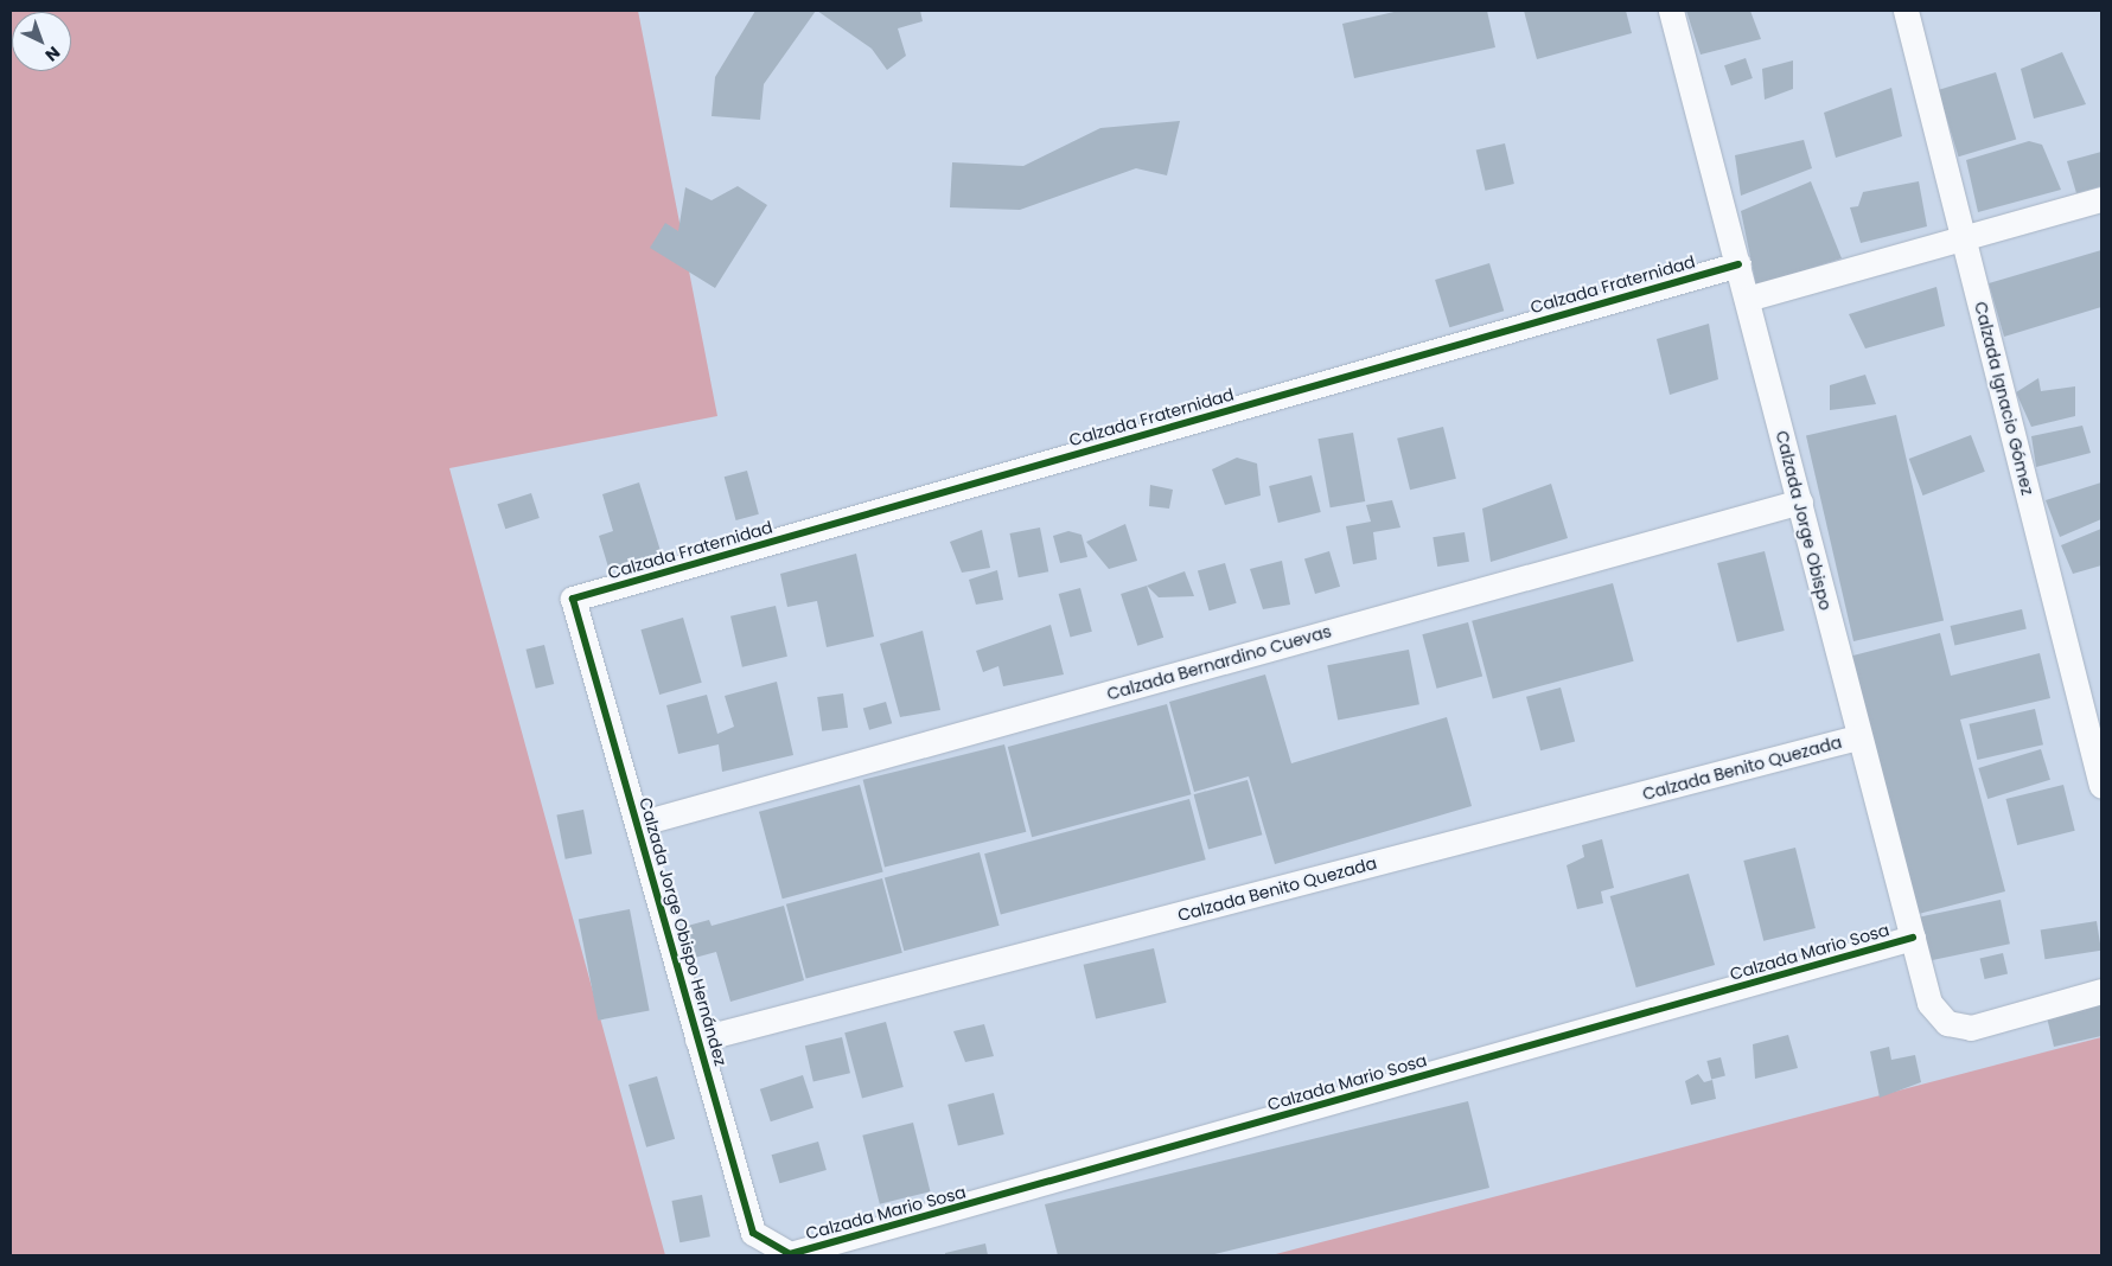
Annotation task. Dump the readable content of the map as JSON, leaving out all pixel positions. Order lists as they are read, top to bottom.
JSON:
{
  "streets": {
    "street": [
      "Calzada Fraternidad",
      "Calzada Ignacio Gómez",
      "Calzada Jorge Obispo",
      "Calzada Bernardino Cuevas",
      "Calzada Benito Quezada",
      "Calzada Jorge Obispo Hernández",
      "Calzada Mario Sosa"
    ]
  },
  "crossings": [
    ["Calzada Fraternidad", "Calzada Jorge Obispo"],
    ["Calzada Fraternidad", "Calzada Jorge Obispo Hernández"],
    ["Calzada Jorge Obispo", "Calzada Bernardino Cuevas"],
    ["Calzada Jorge Obispo", "Calzada Benito Quezada"],
    ["Calzada Jorge Obispo", "Calzada Mario Sosa"],
    ["Calzada Bernardino Cuevas", "Calzada Jorge Obispo Hernández"],
    ["Calzada Benito Quezada", "Calzada Jorge Obispo Hernández"],
    ["Calzada Jorge Obispo Hernández", "Calzada Mario Sosa"]
  ],
  "north": "bottom right"
}
